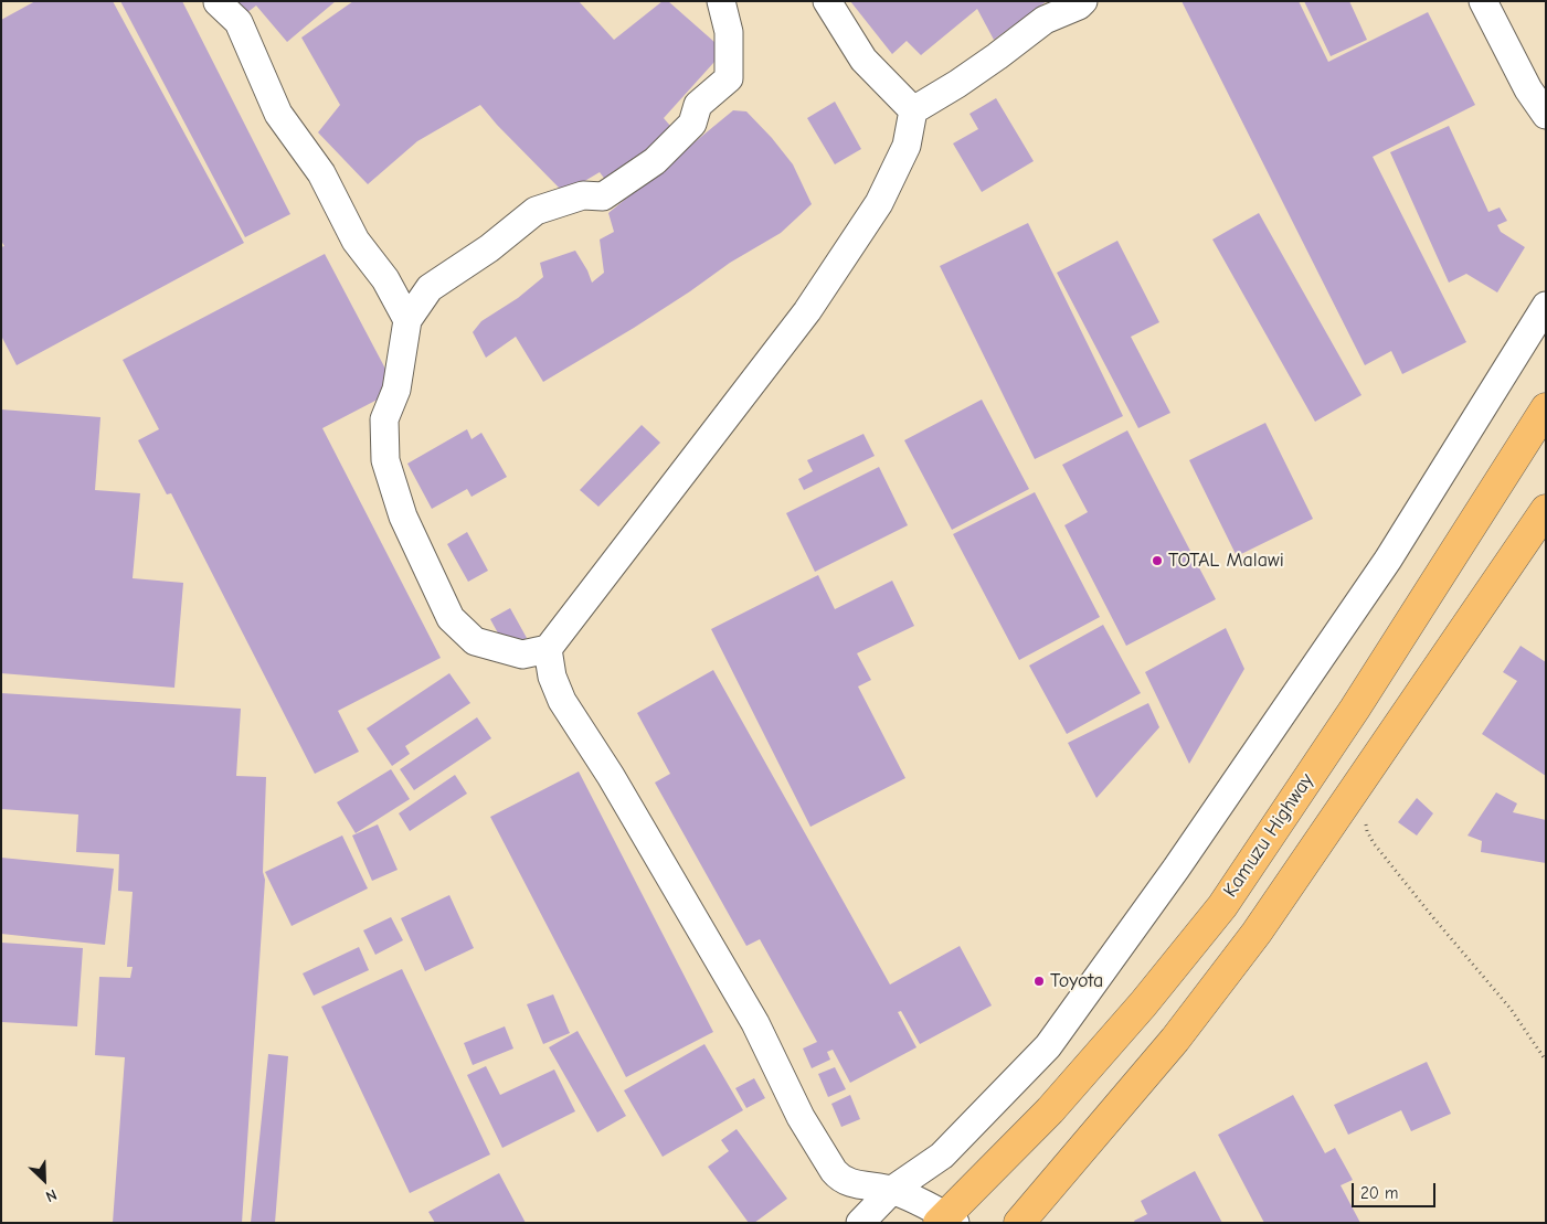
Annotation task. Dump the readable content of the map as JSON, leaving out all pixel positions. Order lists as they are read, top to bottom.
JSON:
{
  "streets": {
    "highway": ["Kamuzu Highway"]
  },
  "places": ["TOTAL Malawi", "Toyota"],
  "scale_bar": "20 m",
  "north": "bottom right"
}
